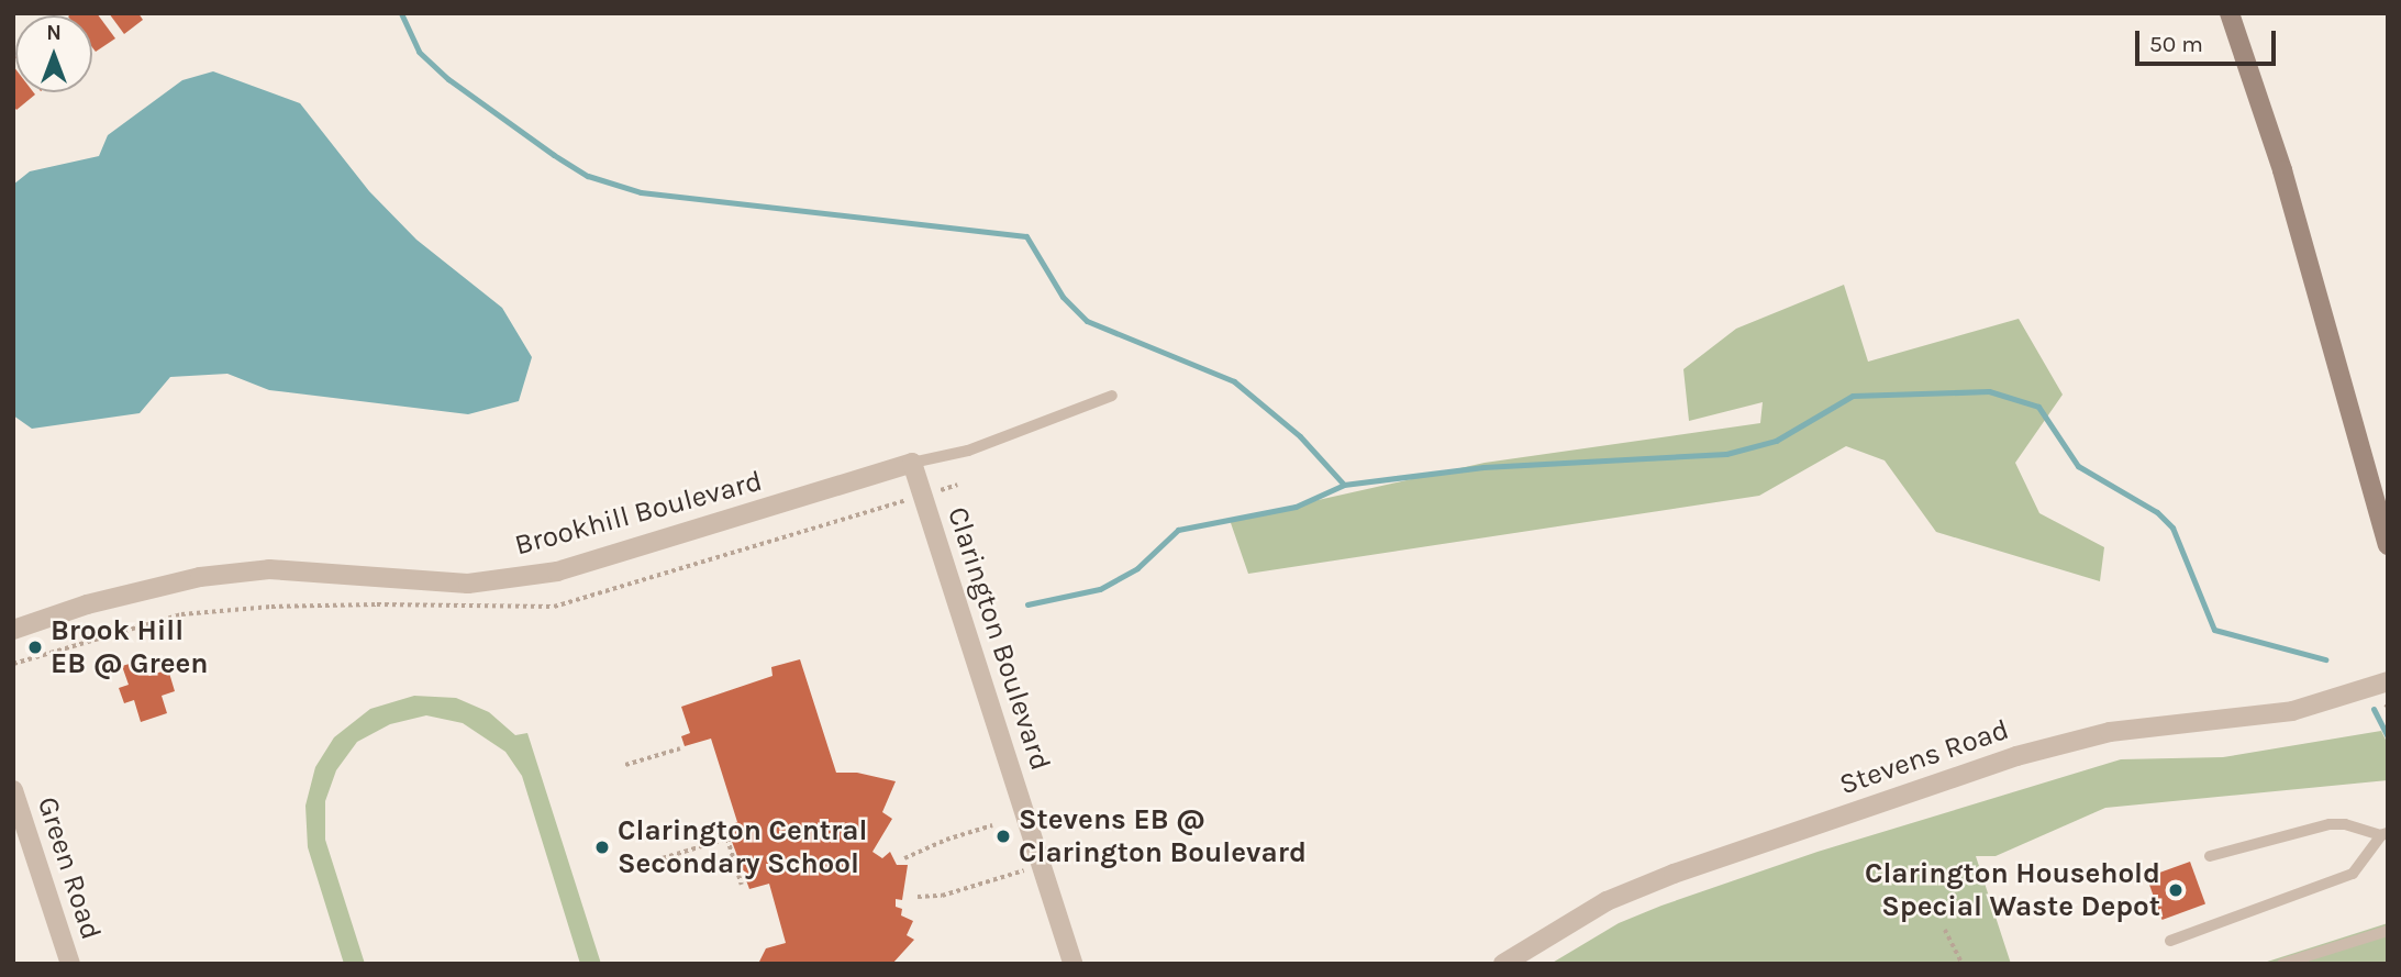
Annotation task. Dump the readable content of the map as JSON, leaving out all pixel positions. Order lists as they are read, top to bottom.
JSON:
{
  "streets": {
    "street": [
      "Brookhill Boulevard",
      "Clarington Boulevard",
      "Stevens Road",
      "Green Road"
    ]
  },
  "crossings": [
    ["Brookhill Boulevard", "Clarington Boulevard"]
  ],
  "places": [
    "Brook Hill EB @ Green",
    "Stevens EB @ Clarington Boulevard",
    "Clarington Central Secondary School",
    "Clarington Household Special Waste Depot"
  ],
  "scale_bar": "50 m",
  "north": "top"
}
